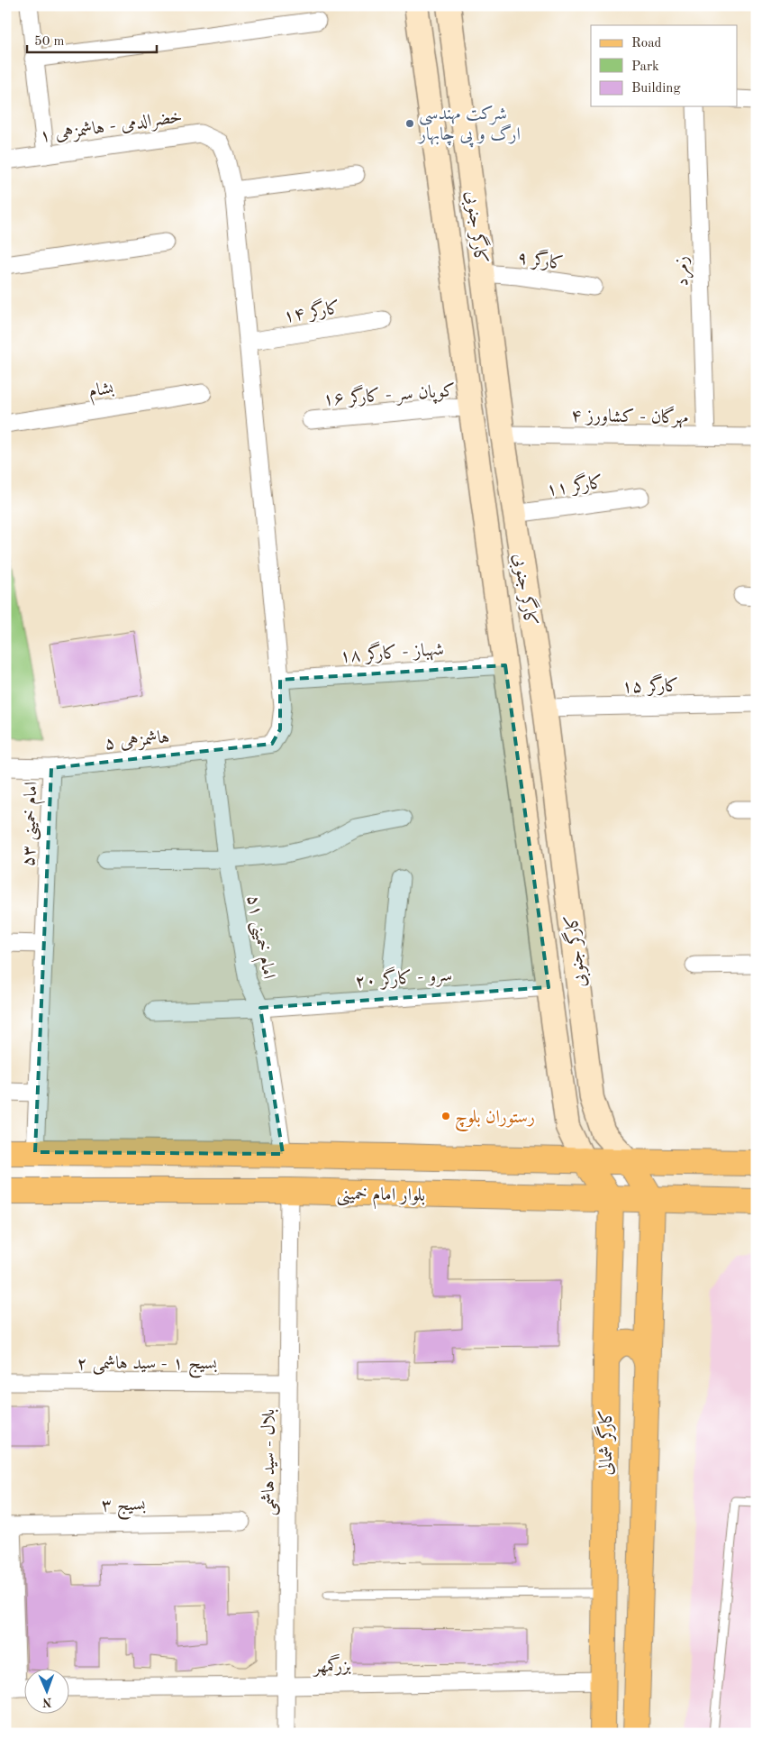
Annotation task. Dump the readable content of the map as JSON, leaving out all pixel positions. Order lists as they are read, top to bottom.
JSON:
{
  "streets": {
    "main road": ["کارگر جنوبی", "بلوار امام خمینی", "کارگر شمالی"],
    "street": [
      "خضرالدمی - هاشمزهی ۱",
      "کارگر ۹",
      "زمرد",
      "کارگر ۱۴",
      "بشام",
      "کوپان سر - کارگر ۱۶",
      "مهرگان - کشاورز ۴",
      "کارگر ۱۱",
      "شهباز - کارگر ۱۸",
      "کارگر ۱۵",
      "هاشمزهی ۵",
      "امام خمینی ۵۳",
      "امام خمینی ۵۱",
      "سرو - کارگر ۲۰",
      "بسیج ۱ - سید هاشمی ۲",
      "بلال - سید هاشمی",
      "بسیج ۳",
      "بزرگمهر"
    ]
  },
  "crossings": [
    ["کارگر جنوبی", "کارگر ۹"],
    ["کارگر جنوبی", "کوپان سر - کارگر ۱۶"],
    ["کارگر جنوبی", "مهرگان - کشاورز ۴"],
    ["کارگر جنوبی", "کارگر ۱۱"],
    ["کارگر جنوبی", "شهباز - کارگر ۱۸"],
    ["کارگر جنوبی", "کارگر ۱۵"],
    ["کارگر جنوبی", "سرو - کارگر ۲۰"],
    ["کارگر جنوبی", "بلوار امام خمینی"],
    ["زمرد", "مهرگان - کشاورز ۴"],
    ["شهباز - کارگر ۱۸", "هاشمزهی ۵"],
    ["هاشمزهی ۵", "امام خمینی ۵۳"],
    ["هاشمزهی ۵", "امام خمینی ۵۱"],
    ["امام خمینی ۵۳", "بلوار امام خمینی"],
    ["امام خمینی ۵۱", "سرو - کارگر ۲۰"],
    ["امام خمینی ۵۱", "بلوار امام خمینی"],
    ["بلوار امام خمینی", "کارگر شمالی"],
    ["بلوار امام خمینی", "بلال - سید هاشمی"],
    ["بسیج ۱ - سید هاشمی ۲", "بلال - سید هاشمی"],
    ["کارگر شمالی", "بزرگمهر"],
    ["بلال - سید هاشمی", "بزرگمهر"]
  ],
  "places": ["شرکت مهندسی ارگ و پی چابهار", "رستوران بلوچ"],
  "legend": ["Road", "Park", "Building"],
  "scale_bar": "50 m",
  "north": "bottom"
}
